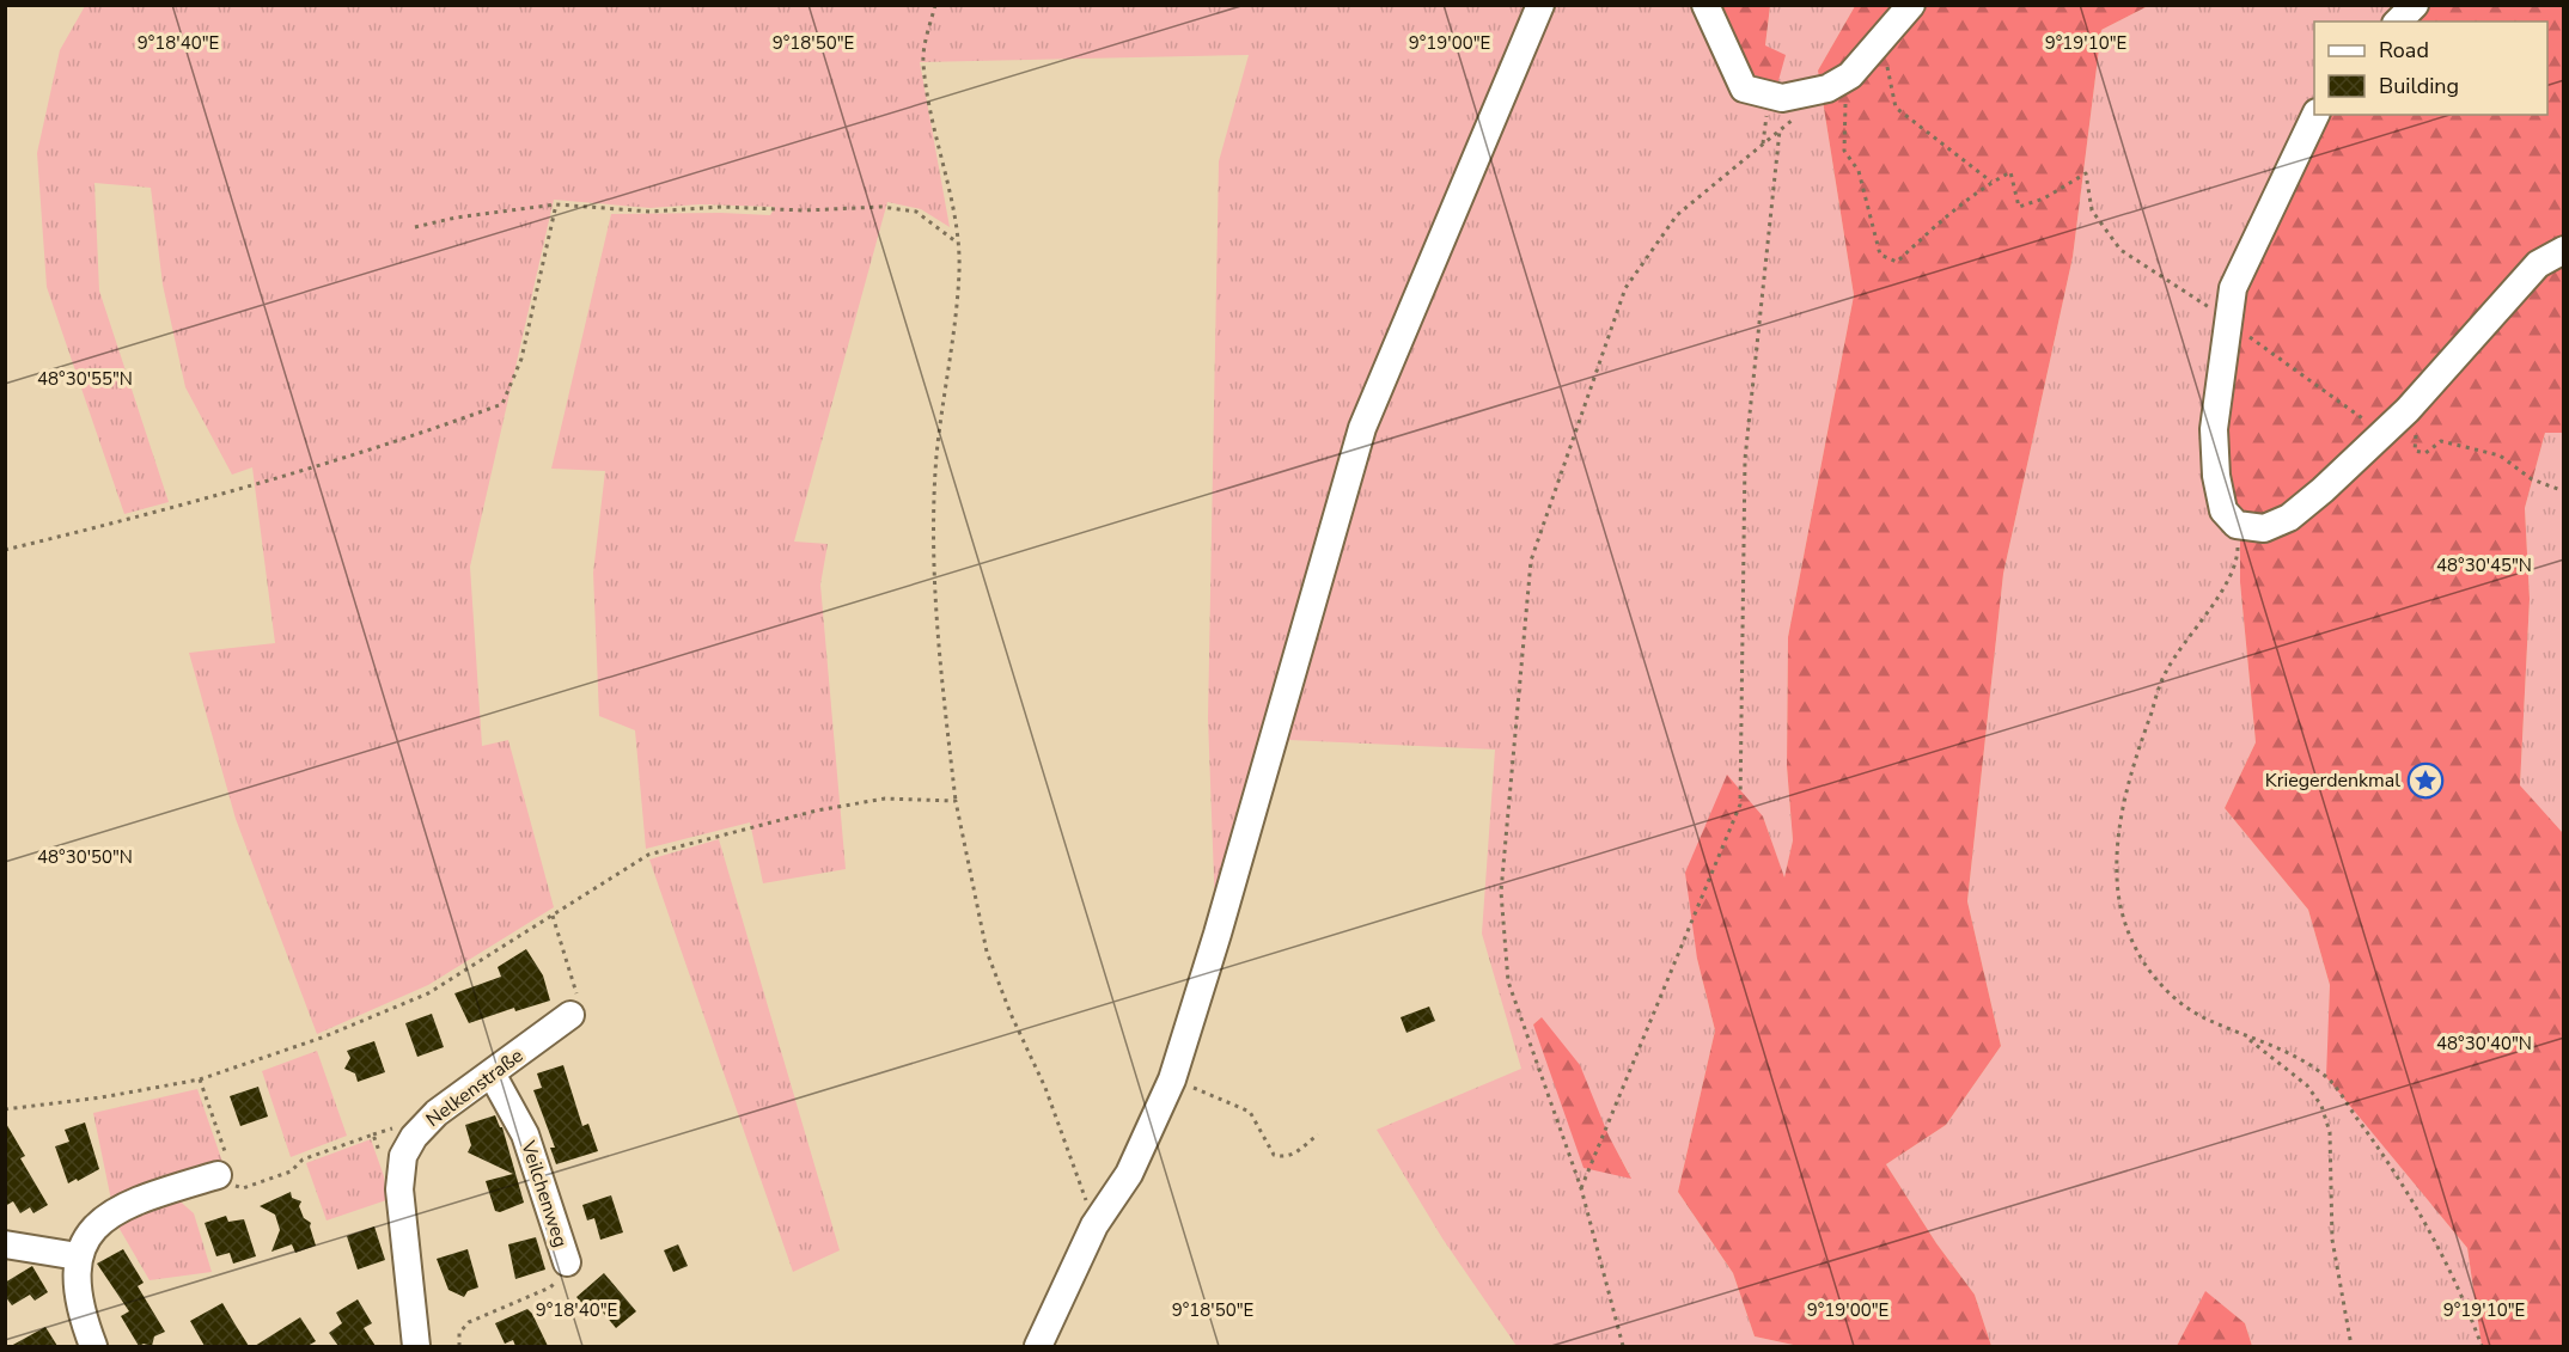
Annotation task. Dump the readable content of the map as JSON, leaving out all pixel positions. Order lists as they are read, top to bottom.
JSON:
{
  "streets": {
    "street": ["Nelkenstraße", "Veilchenweg"]
  },
  "crossings": [
    ["Nelkenstraße", "Veilchenweg"]
  ],
  "places": {
    "place": ["Kriegerdenkmal"]
  },
  "legend": ["Road", "Building"],
  "coordinates": [
    "9°18'40\"E",
    "9°18'50\"E",
    "9°19'00\"E",
    "9°19'10\"E",
    "48°30'55\"N",
    "48°30'45\"N",
    "48°30'50\"N",
    "48°30'40\"N"
  ]
}
